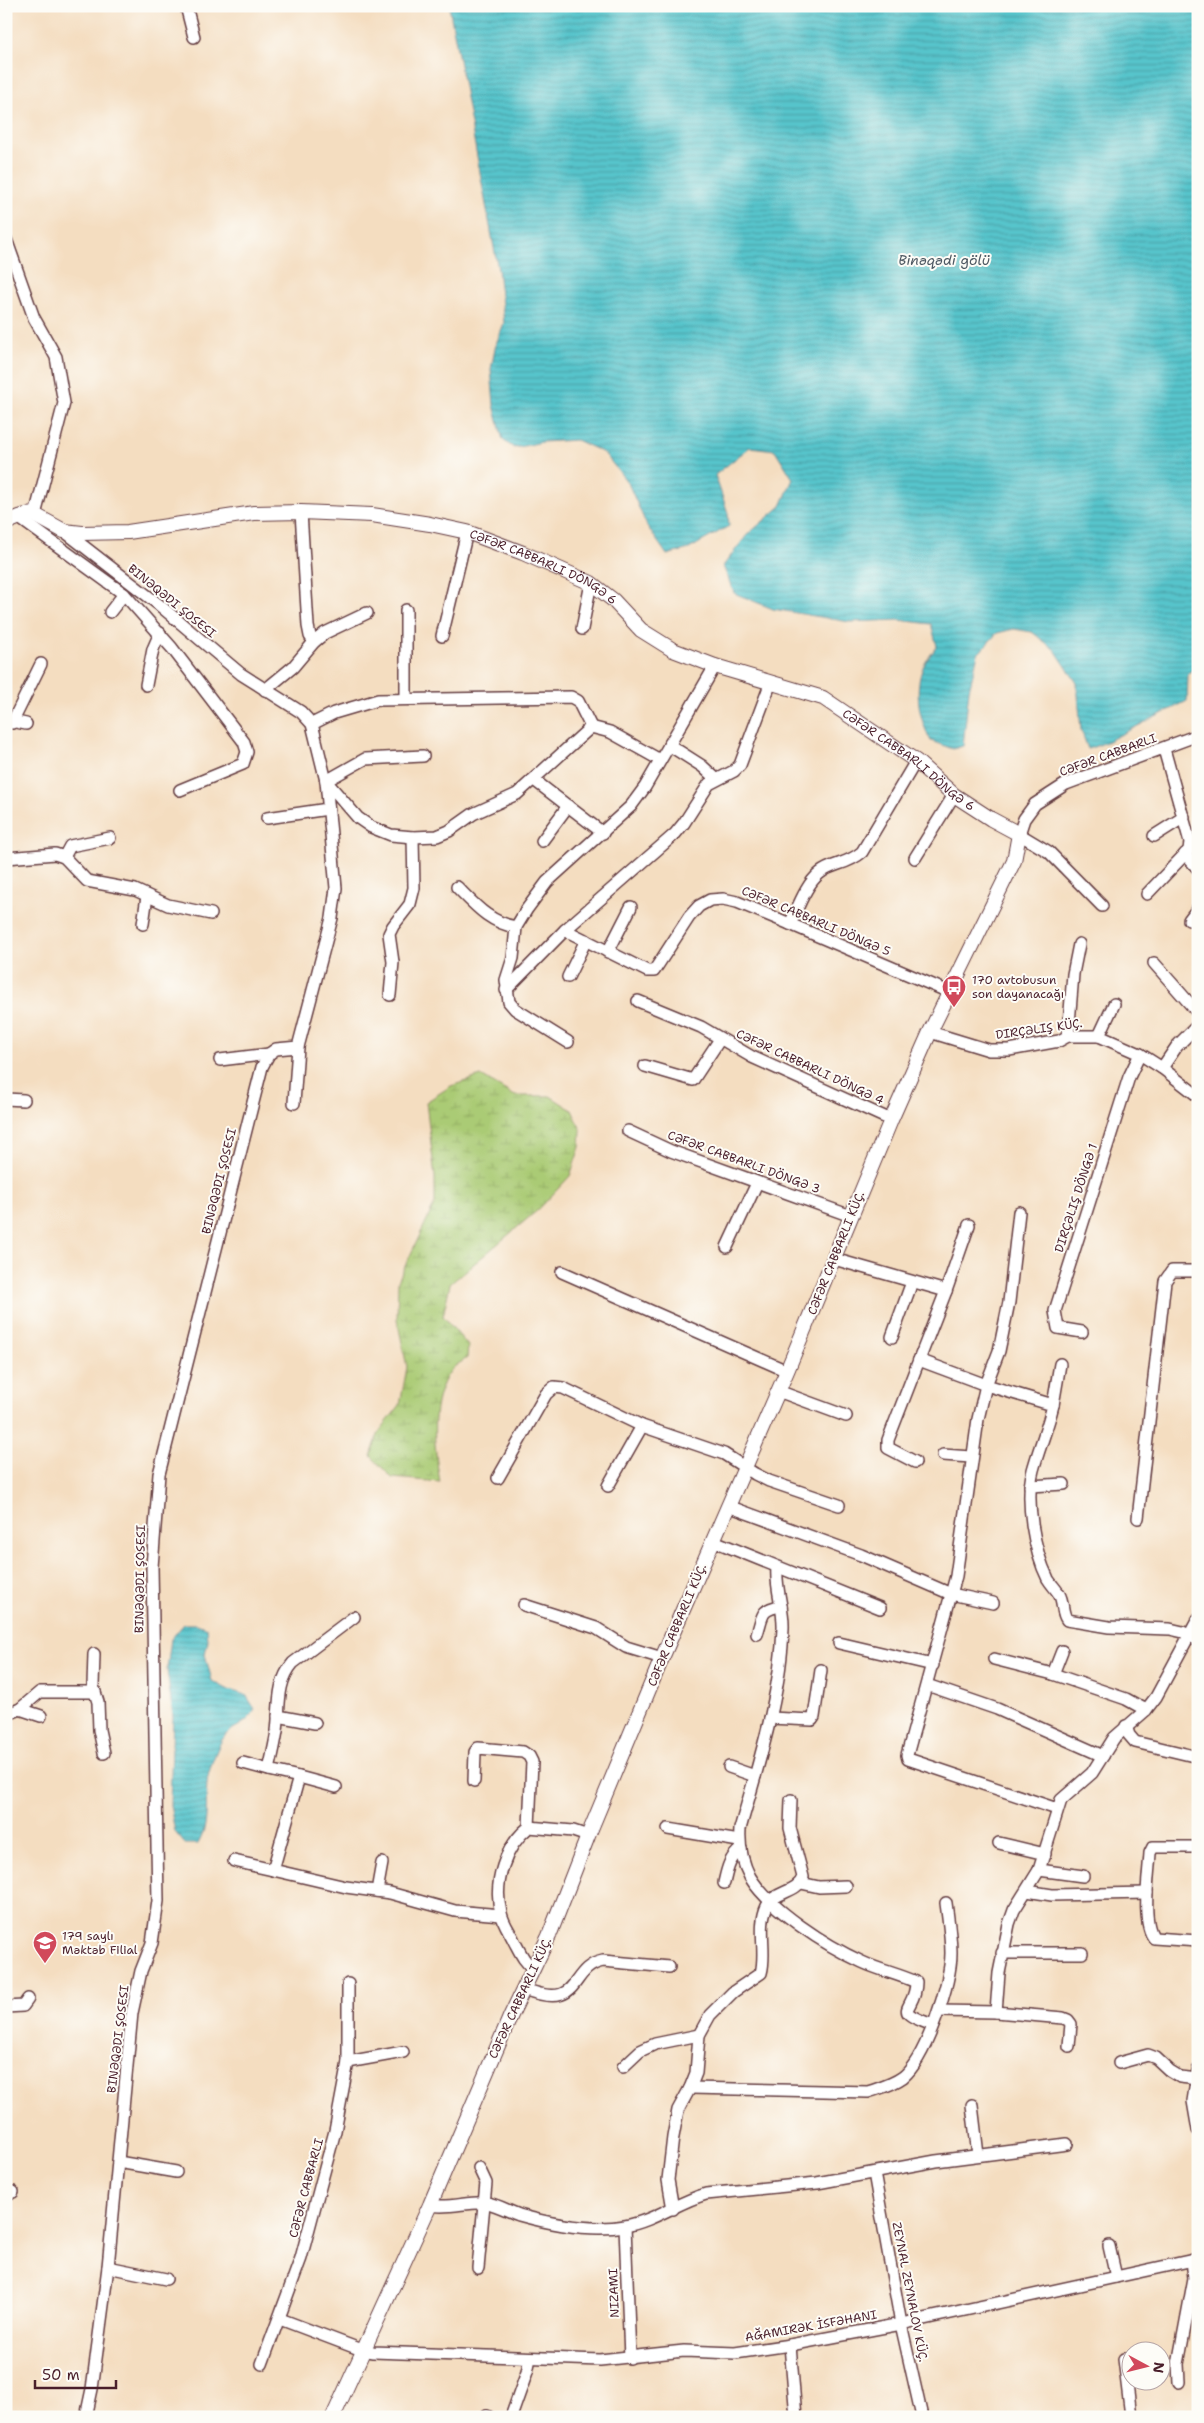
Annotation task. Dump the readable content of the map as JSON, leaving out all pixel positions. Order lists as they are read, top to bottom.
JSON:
{
  "streets": {
    "street": [
      "BINƏQƏDI ŞOSESI",
      "DIRÇƏLIŞ KÜÇ.",
      "DIRÇƏLIŞ DÖNGƏ 1",
      "ZEYNAL ZEYNALOV KÜÇ.",
      "NIZAMI",
      "AĞAMIRƏK İSFƏHANI"
    ]
  },
  "crossings": [
    ["DIRÇƏLIŞ KÜÇ.", "DIRÇƏLIŞ DÖNGƏ 1"],
    ["ZEYNAL ZEYNALOV KÜÇ.", "AĞAMIRƏK İSFƏHANI"],
    ["NIZAMI", "AĞAMIRƏK İSFƏHANI"]
  ],
  "water": ["Binəqədi gölü"],
  "places": {
    "bus stop": ["170 avtobusun son dayanacağı"],
    "school or university": ["179 saylı Məktəb Filial"]
  },
  "scale_bar": "50 m",
  "north": "right"
}
